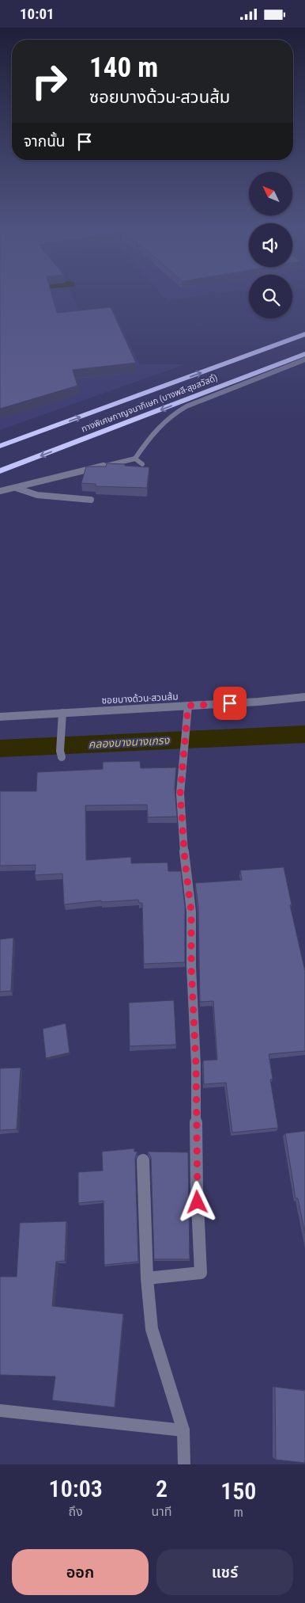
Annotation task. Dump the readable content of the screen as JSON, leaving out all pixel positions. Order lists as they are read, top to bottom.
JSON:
{
  "streets": {
    "highway": ["ทางพิเศษกาญจนาภิเษก (บางพลี-สุขสวัสดิ์)"],
    "street": ["ซอยบางด้วน-สวนส้ม"]
  },
  "water": ["คลองบางนางเกรง"],
  "north": "top left",
  "page": {
    "status": "10:01",
    "turn": ["140 m", "ซอยบางด้วน-สวนส้ม"],
    "then": "จากนั้น",
    "eta": [
      "10:03",
      "ถึง",
      "2",
      "นาที",
      "150",
      "m"
    ],
    "buttons": ["ออก", "แชร์"]
  }
}
